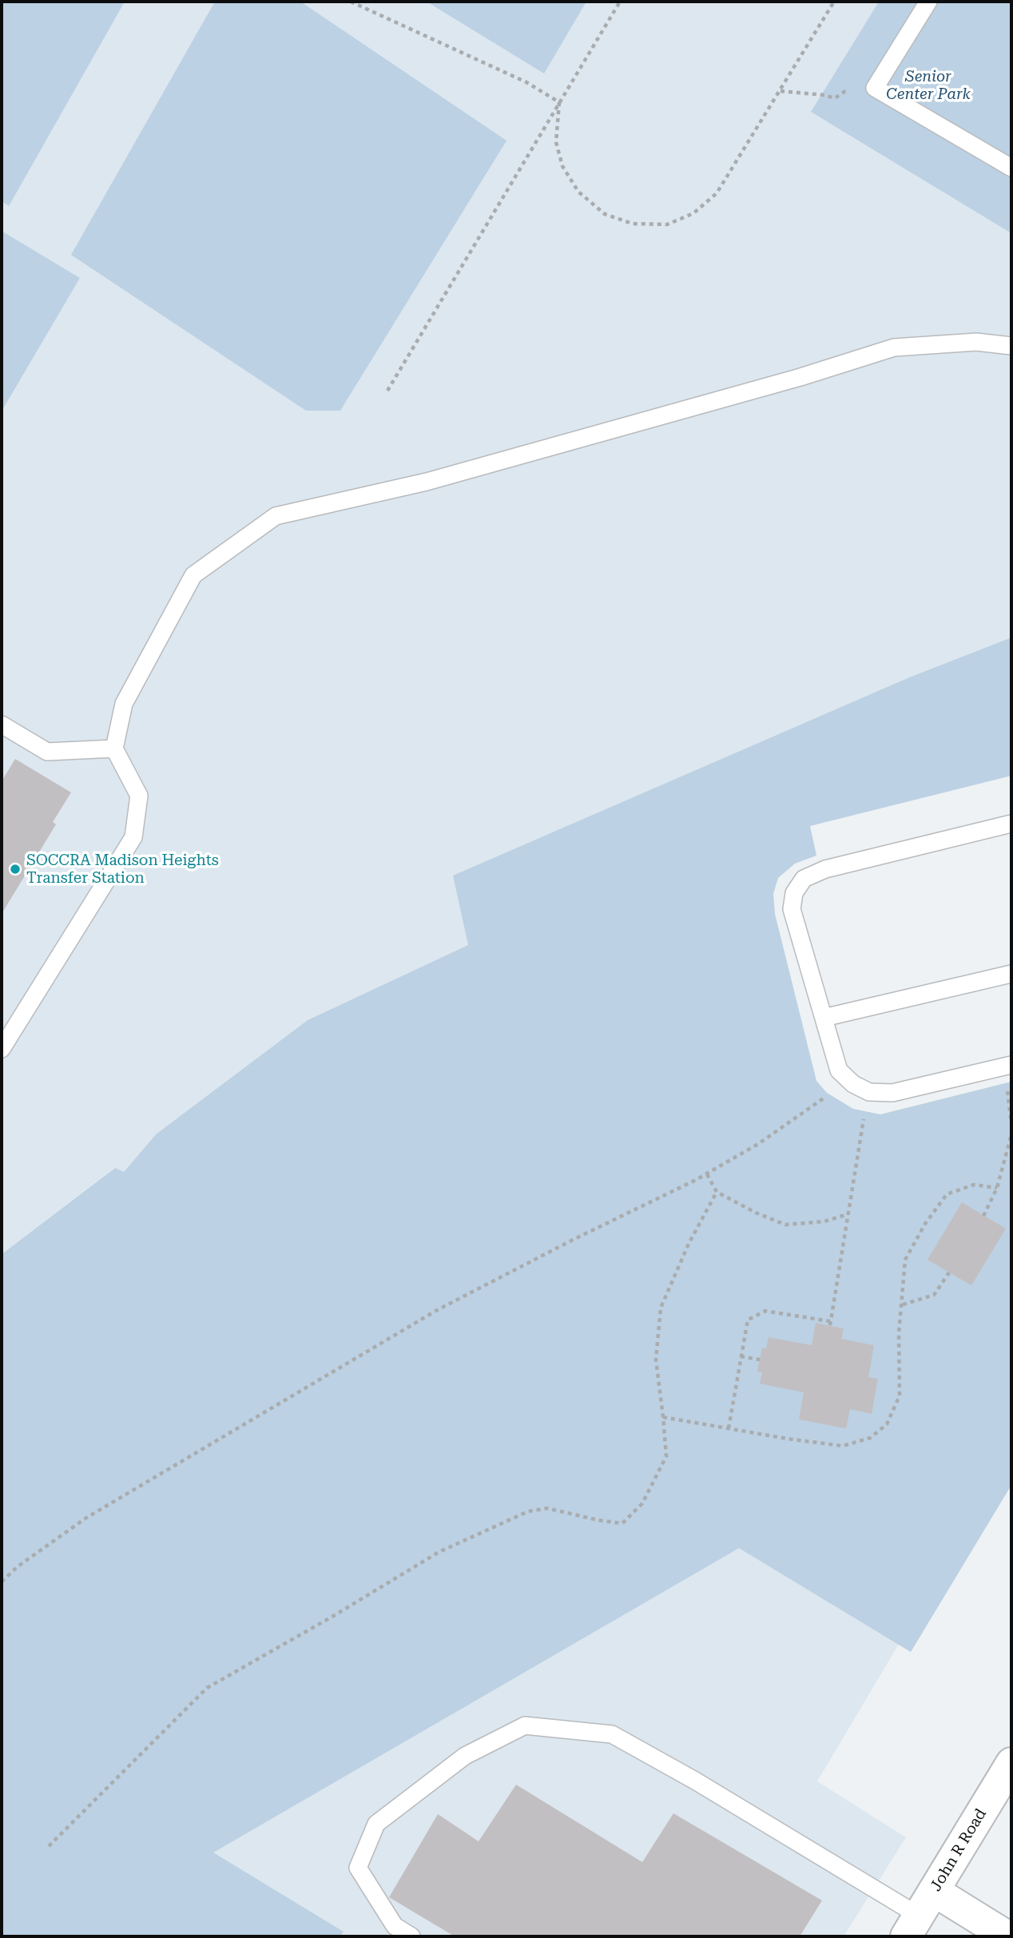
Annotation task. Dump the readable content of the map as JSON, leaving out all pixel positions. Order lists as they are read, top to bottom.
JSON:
{
  "streets": {
    "main road": ["John R Road"]
  },
  "parks": ["Senior Center Park"],
  "places": ["SOCCRA Madison Heights Transfer Station"]
}
